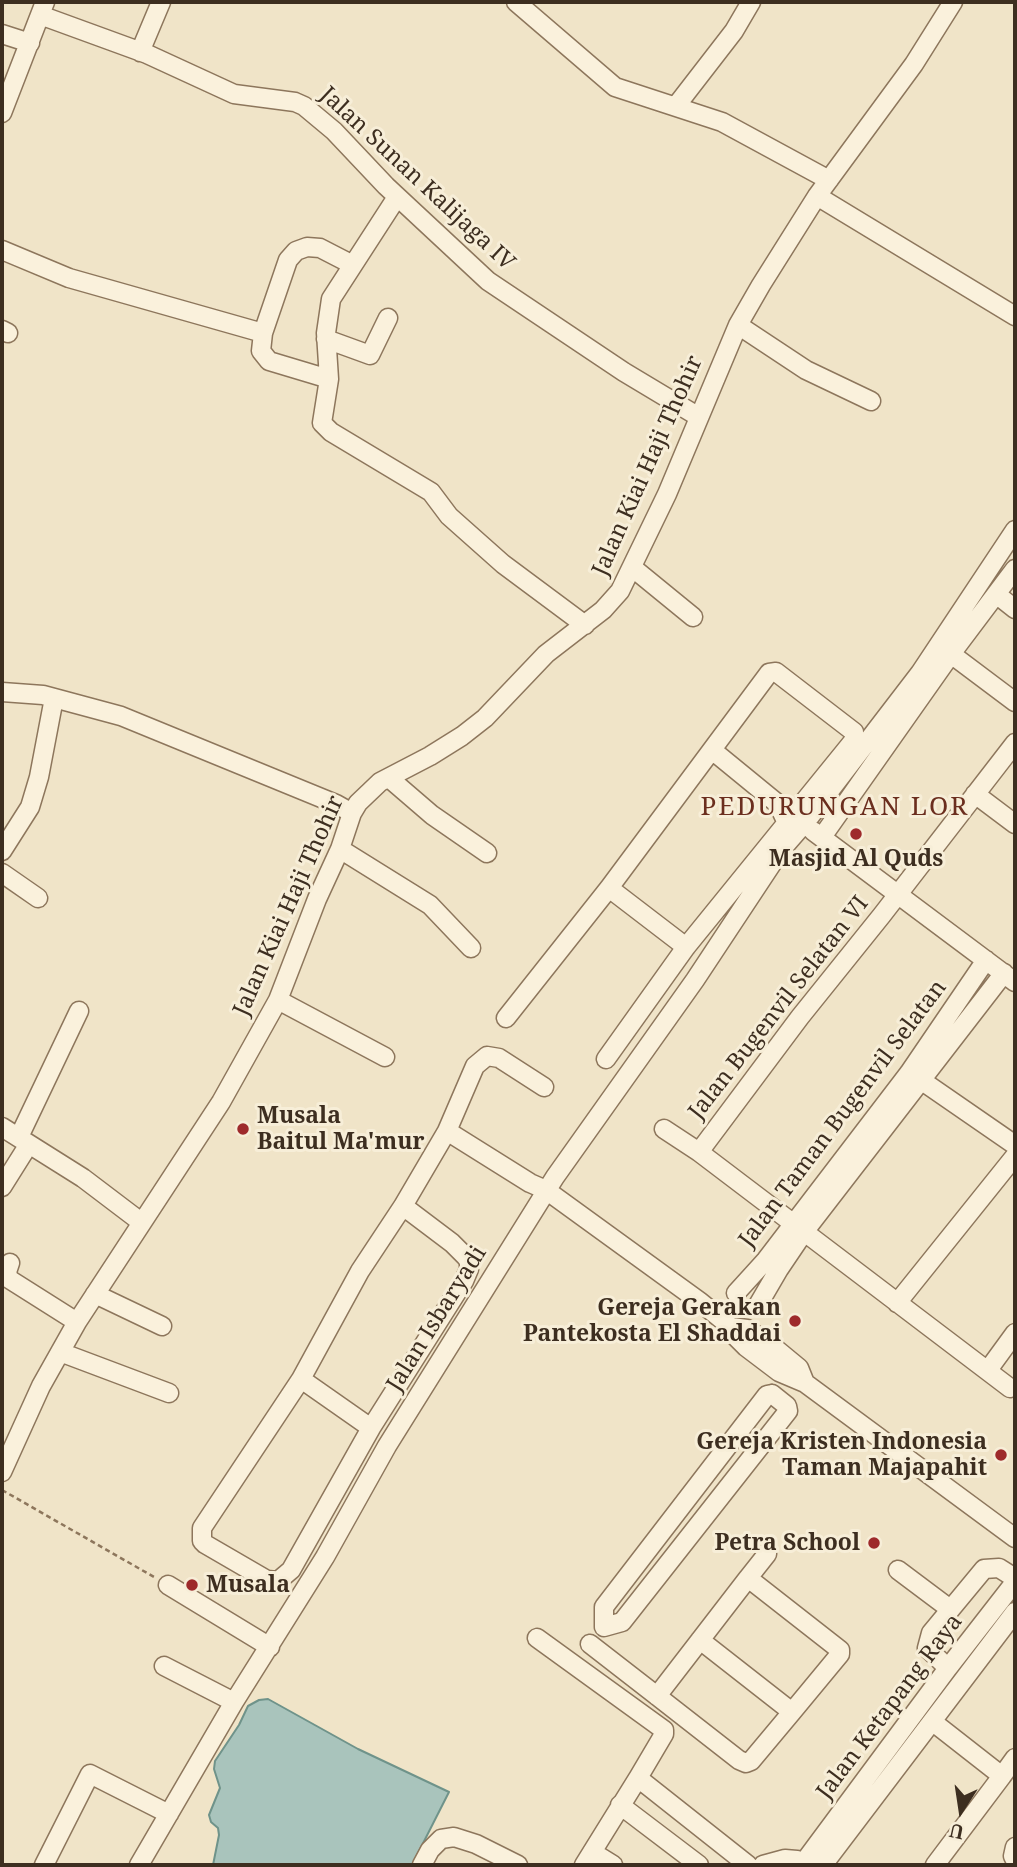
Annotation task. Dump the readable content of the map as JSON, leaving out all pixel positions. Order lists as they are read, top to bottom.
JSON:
{
  "streets": {
    "street": [
      "Jalan Sunan Kalijaga IV",
      "Jalan Kiai Haji Thohir",
      "Jalan Bugenvil Selatan VI",
      "Jalan Taman Bugenvil Selatan",
      "Jalan Isbaryadi",
      "Jalan Ketapang Raya"
    ]
  },
  "crossings": [
    ["Jalan Sunan Kalijaga IV", "Jalan Kiai Haji Thohir"],
    ["Jalan Bugenvil Selatan VI", "Jalan Taman Bugenvil Selatan"]
  ],
  "districts": ["PEDURUNGAN LOR"],
  "places": [
    "Masjid Al Quds",
    "Musala Baitul Ma'mur",
    "Gereja Gerakan Pantekosta El Shaddai",
    "Gereja Kristen Indonesia Taman Majapahit",
    "Petra School",
    "Musala"
  ],
  "north": "bottom"
}
